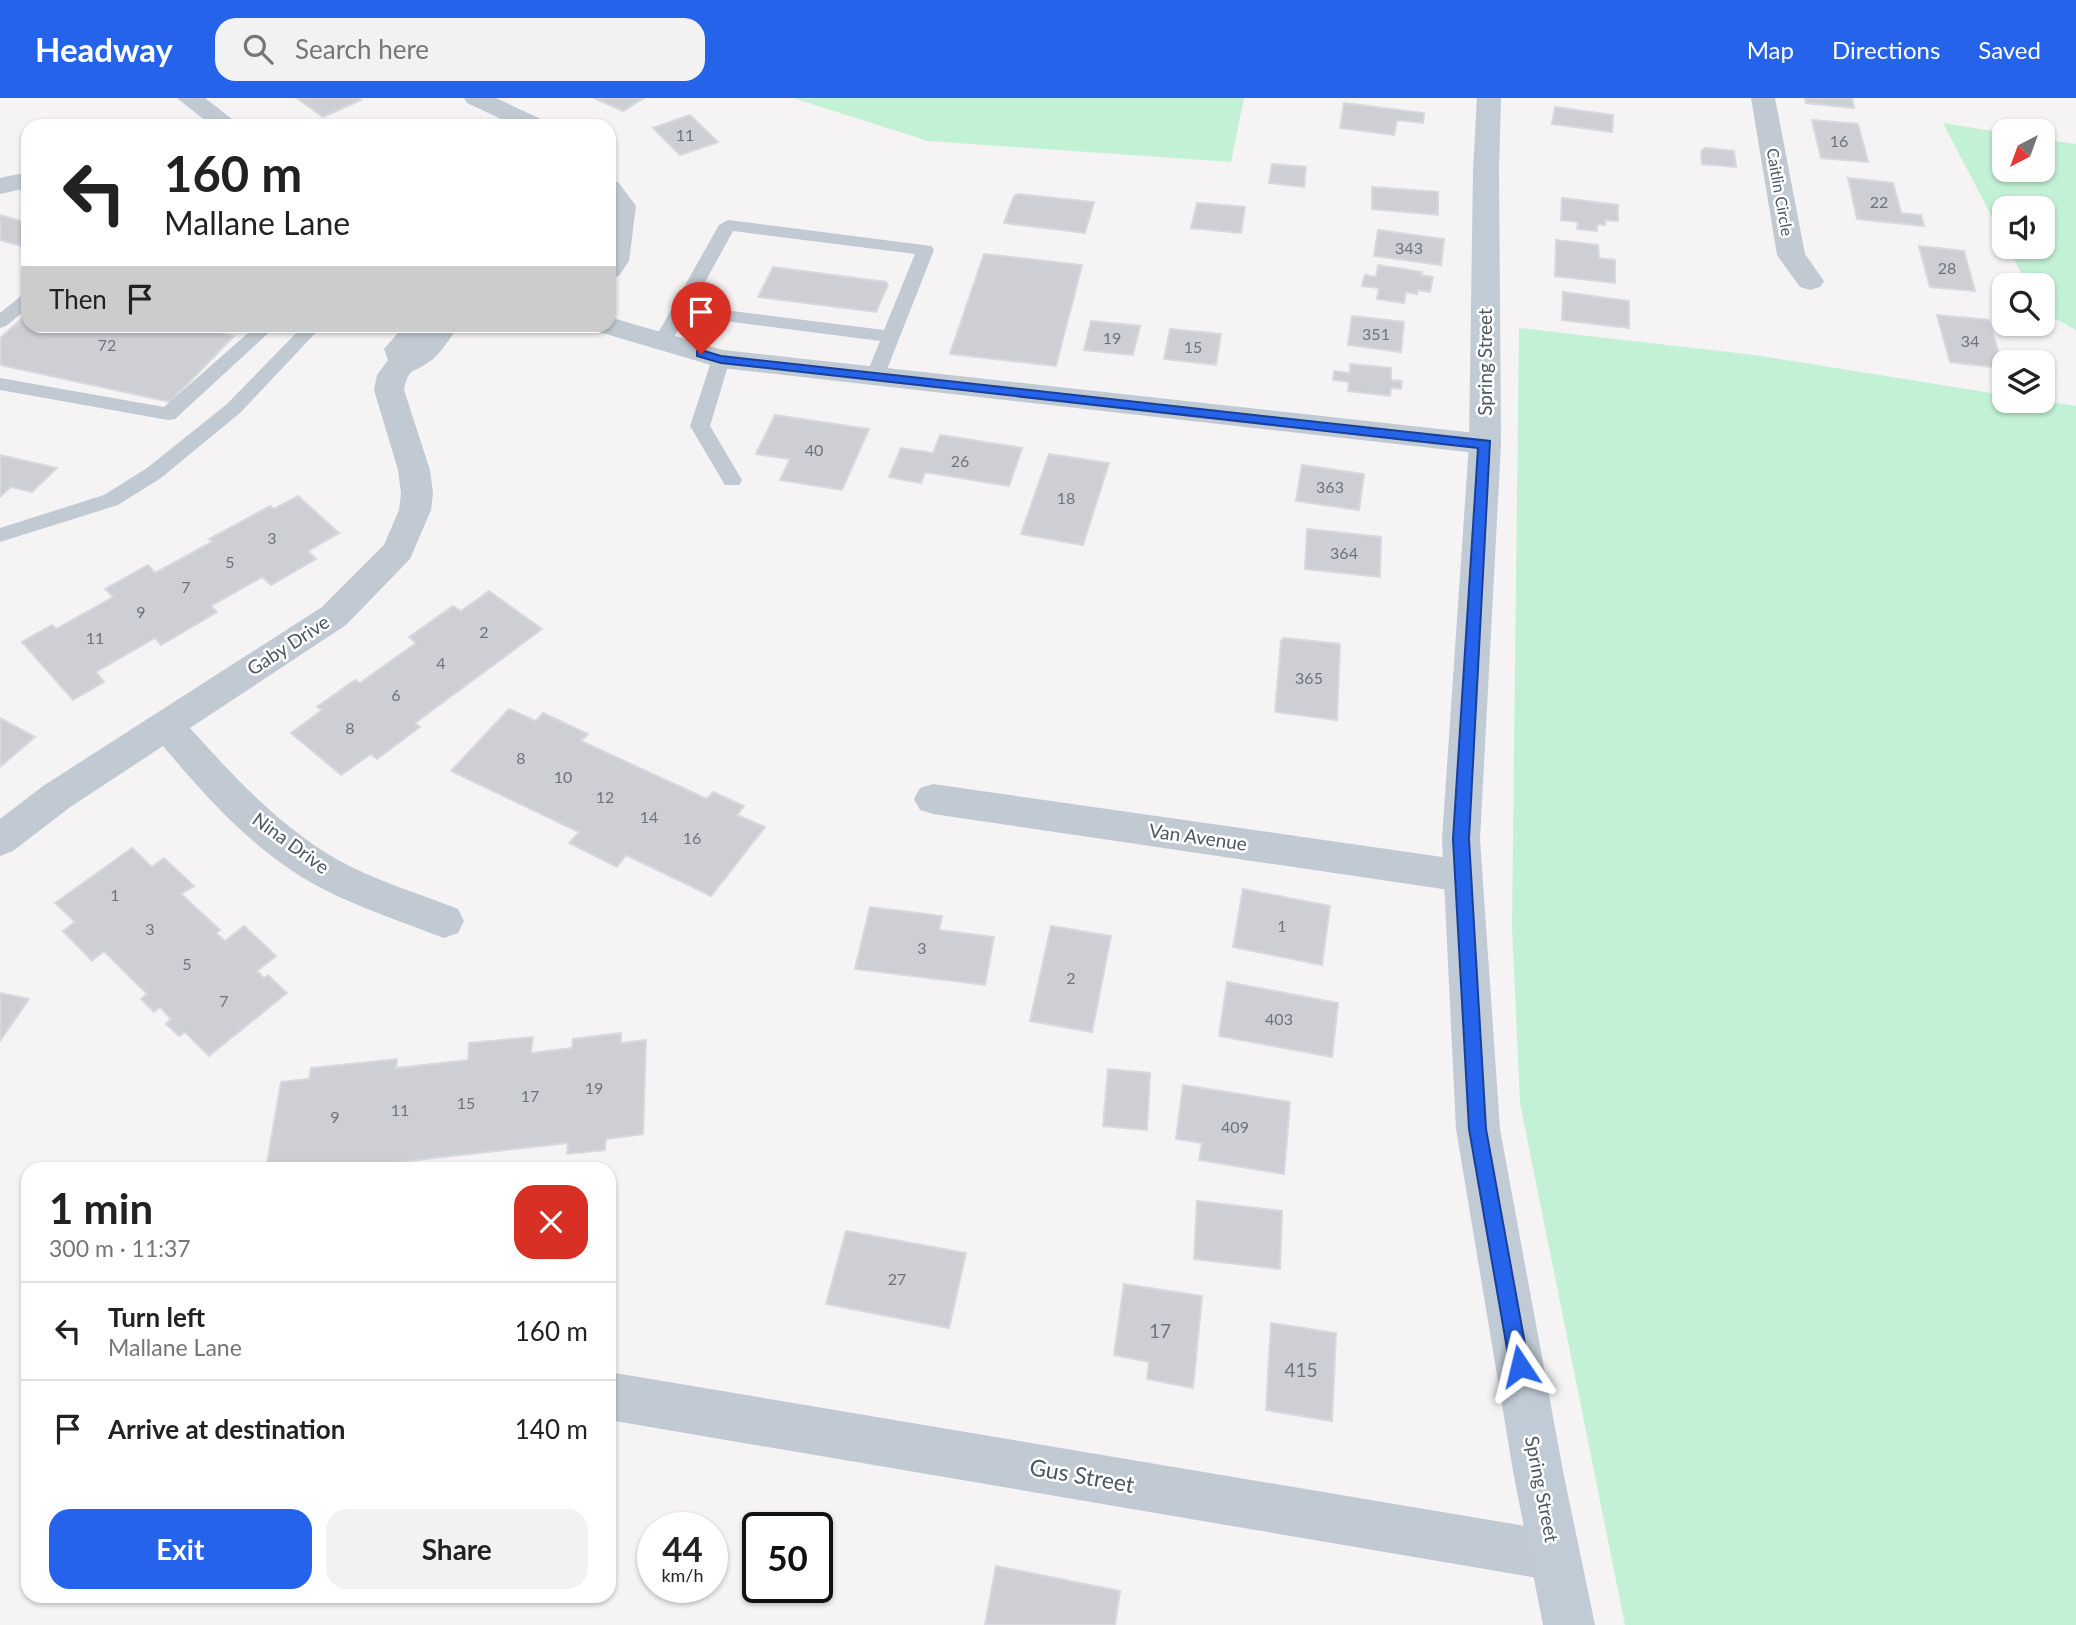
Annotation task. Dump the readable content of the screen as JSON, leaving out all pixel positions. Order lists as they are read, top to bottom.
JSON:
{
  "streets": {
    "main road": ["Spring Street"],
    "street": [
      "Caitlin Circle",
      "Gaby Drive",
      "Van Avenue",
      "Nina Drive",
      "Gus Street"
    ]
  },
  "crossings": [
    ["Spring Street", "Van Avenue"],
    ["Spring Street", "Gus Street"],
    ["Gaby Drive", "Nina Drive"]
  ],
  "house_numbers": [
    "11",
    "16",
    "22",
    "343",
    "28",
    "351",
    "19",
    "34",
    "72",
    "15",
    "40",
    "26",
    "363",
    "18",
    "3",
    "364",
    "5",
    "7",
    "9",
    "2",
    "11",
    "4",
    "365",
    "6",
    "8",
    "8",
    "10",
    "12",
    "14",
    "16",
    "1",
    "1",
    "3",
    "3",
    "5",
    "2",
    "7",
    "403",
    "19",
    "17",
    "15",
    "11",
    "9",
    "409",
    "27",
    "17",
    "415"
  ],
  "north": "bottom left",
  "page": {
    "header": "Headway",
    "search": "Search here",
    "nav": ["Map", "Directions", "Saved"],
    "turn": ["160 m", "Mallane Lane"],
    "then": "Then",
    "heading": ["1 min", "300 m · 11:37"],
    "list": [
      {
        "name": "Turn left",
        "note": "Mallane Lane",
        "value": "160 m"
      },
      {
        "name": "Arrive at destination",
        "value": "140 m"
      }
    ],
    "buttons": ["Exit", "Share"],
    "speed": "44 km/h",
    "limit": "50"
  }
}
